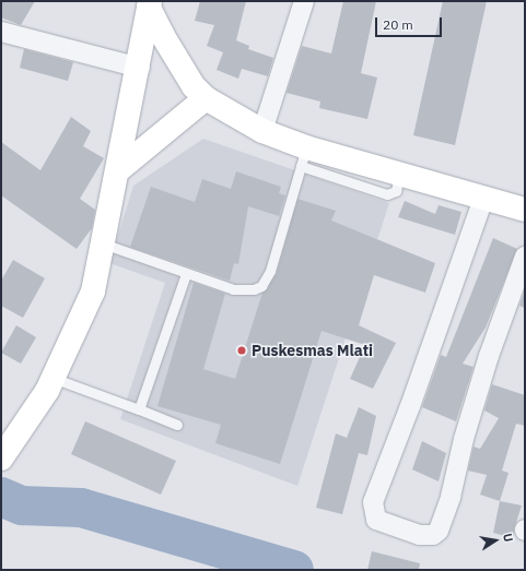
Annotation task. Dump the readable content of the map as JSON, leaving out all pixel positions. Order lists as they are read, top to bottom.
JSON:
{
  "places": ["Puskesmas Mlati"],
  "scale_bar": "20 m",
  "north": "right"
}
